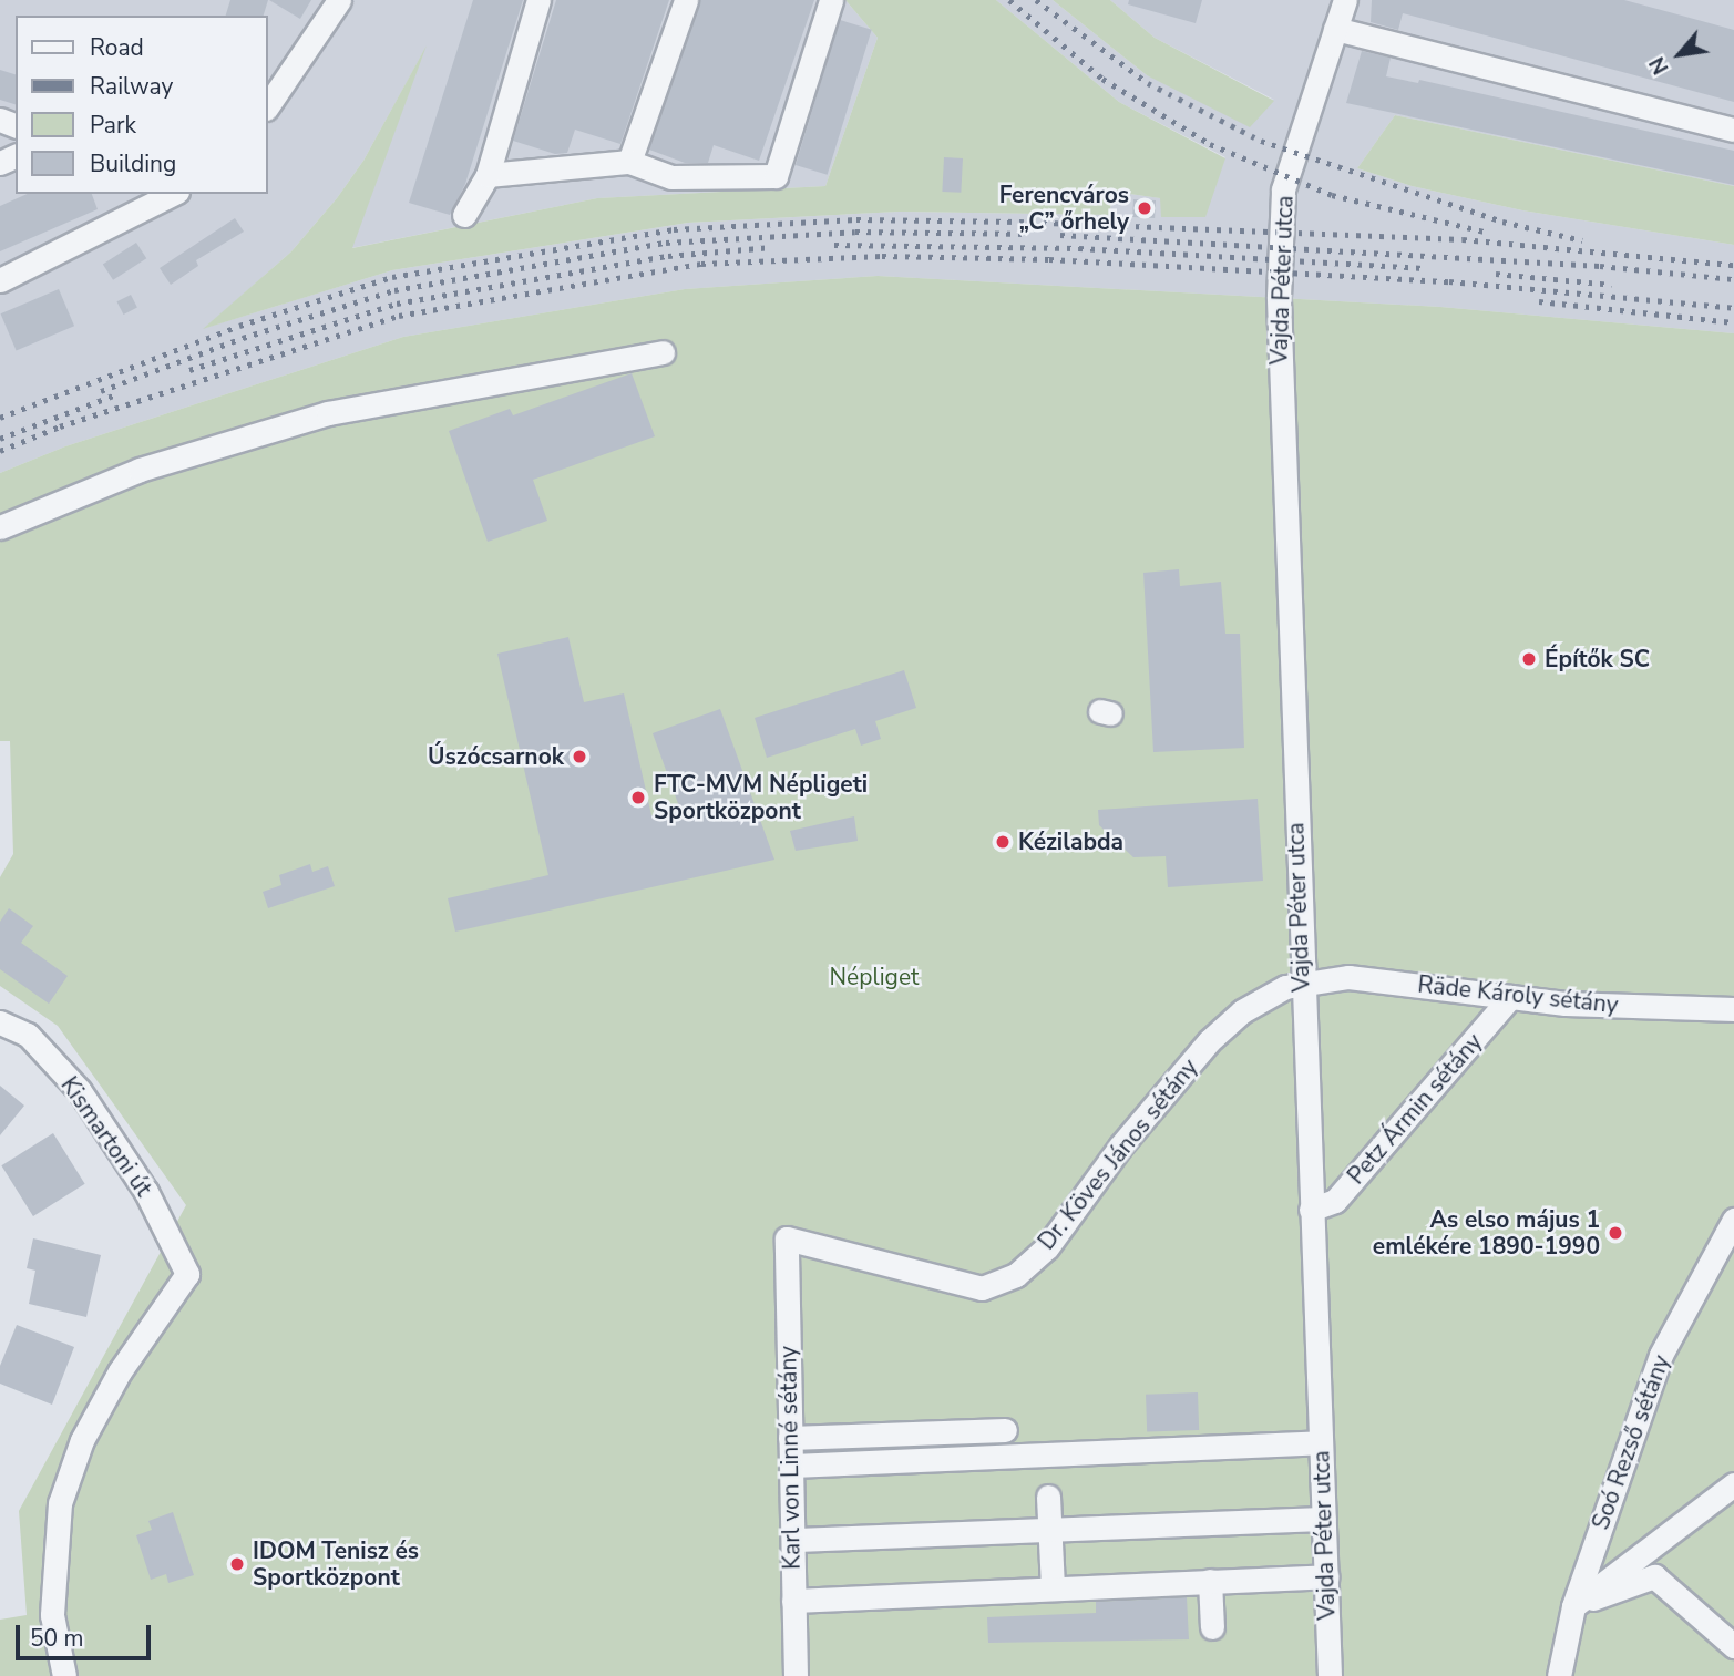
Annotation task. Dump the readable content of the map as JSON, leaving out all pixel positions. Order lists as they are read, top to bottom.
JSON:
{
  "streets": {
    "street": [
      "Vajda Péter utca",
      "Räde Károly sétány",
      "Petz Ármin sétány",
      "Kismartoni út",
      "Dr. Köves János sétány",
      "Soó Rezső sétány",
      "Karl von Linné sétány"
    ]
  },
  "crossings": [
    ["Vajda Péter utca", "Räde Károly sétány"],
    ["Vajda Péter utca", "Petz Ármin sétány"],
    ["Vajda Péter utca", "Dr. Köves János sétány"],
    ["Räde Károly sétány", "Petz Ármin sétány"],
    ["Räde Károly sétány", "Dr. Köves János sétány"],
    ["Dr. Köves János sétány", "Karl von Linné sétány"]
  ],
  "parks": ["Népliget"],
  "places": [
    "Ferencváros „C” őrhely",
    "Építők SC",
    "Úszócsarnok",
    "FTC-MVM Népligeti Sportközpont",
    "Kézilabda",
    "As elso május 1 emlékére 1890-1990",
    "IDOM Tenisz és Sportközpont"
  ],
  "legend": [
    "Road",
    "Railway",
    "Park",
    "Building"
  ],
  "scale_bar": "50 m",
  "north": "bottom left"
}
